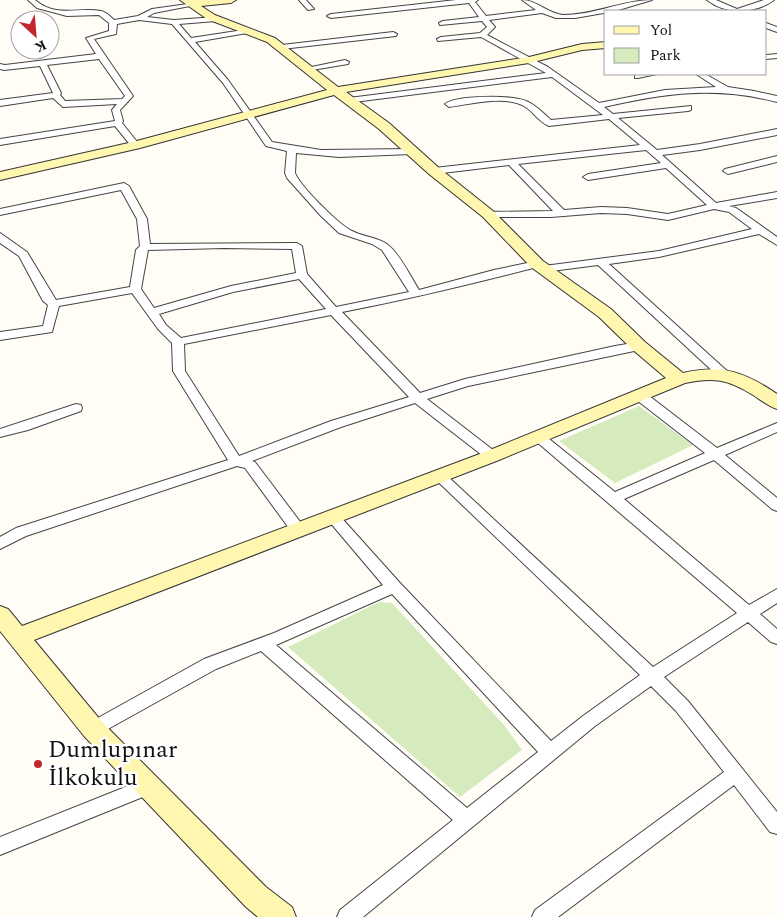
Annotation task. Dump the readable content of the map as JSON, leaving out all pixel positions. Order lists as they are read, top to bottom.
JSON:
{
  "places": ["Dumlupınar İlkokulu"],
  "legend": ["Yol", "Park"],
  "north": "bottom right"
}
